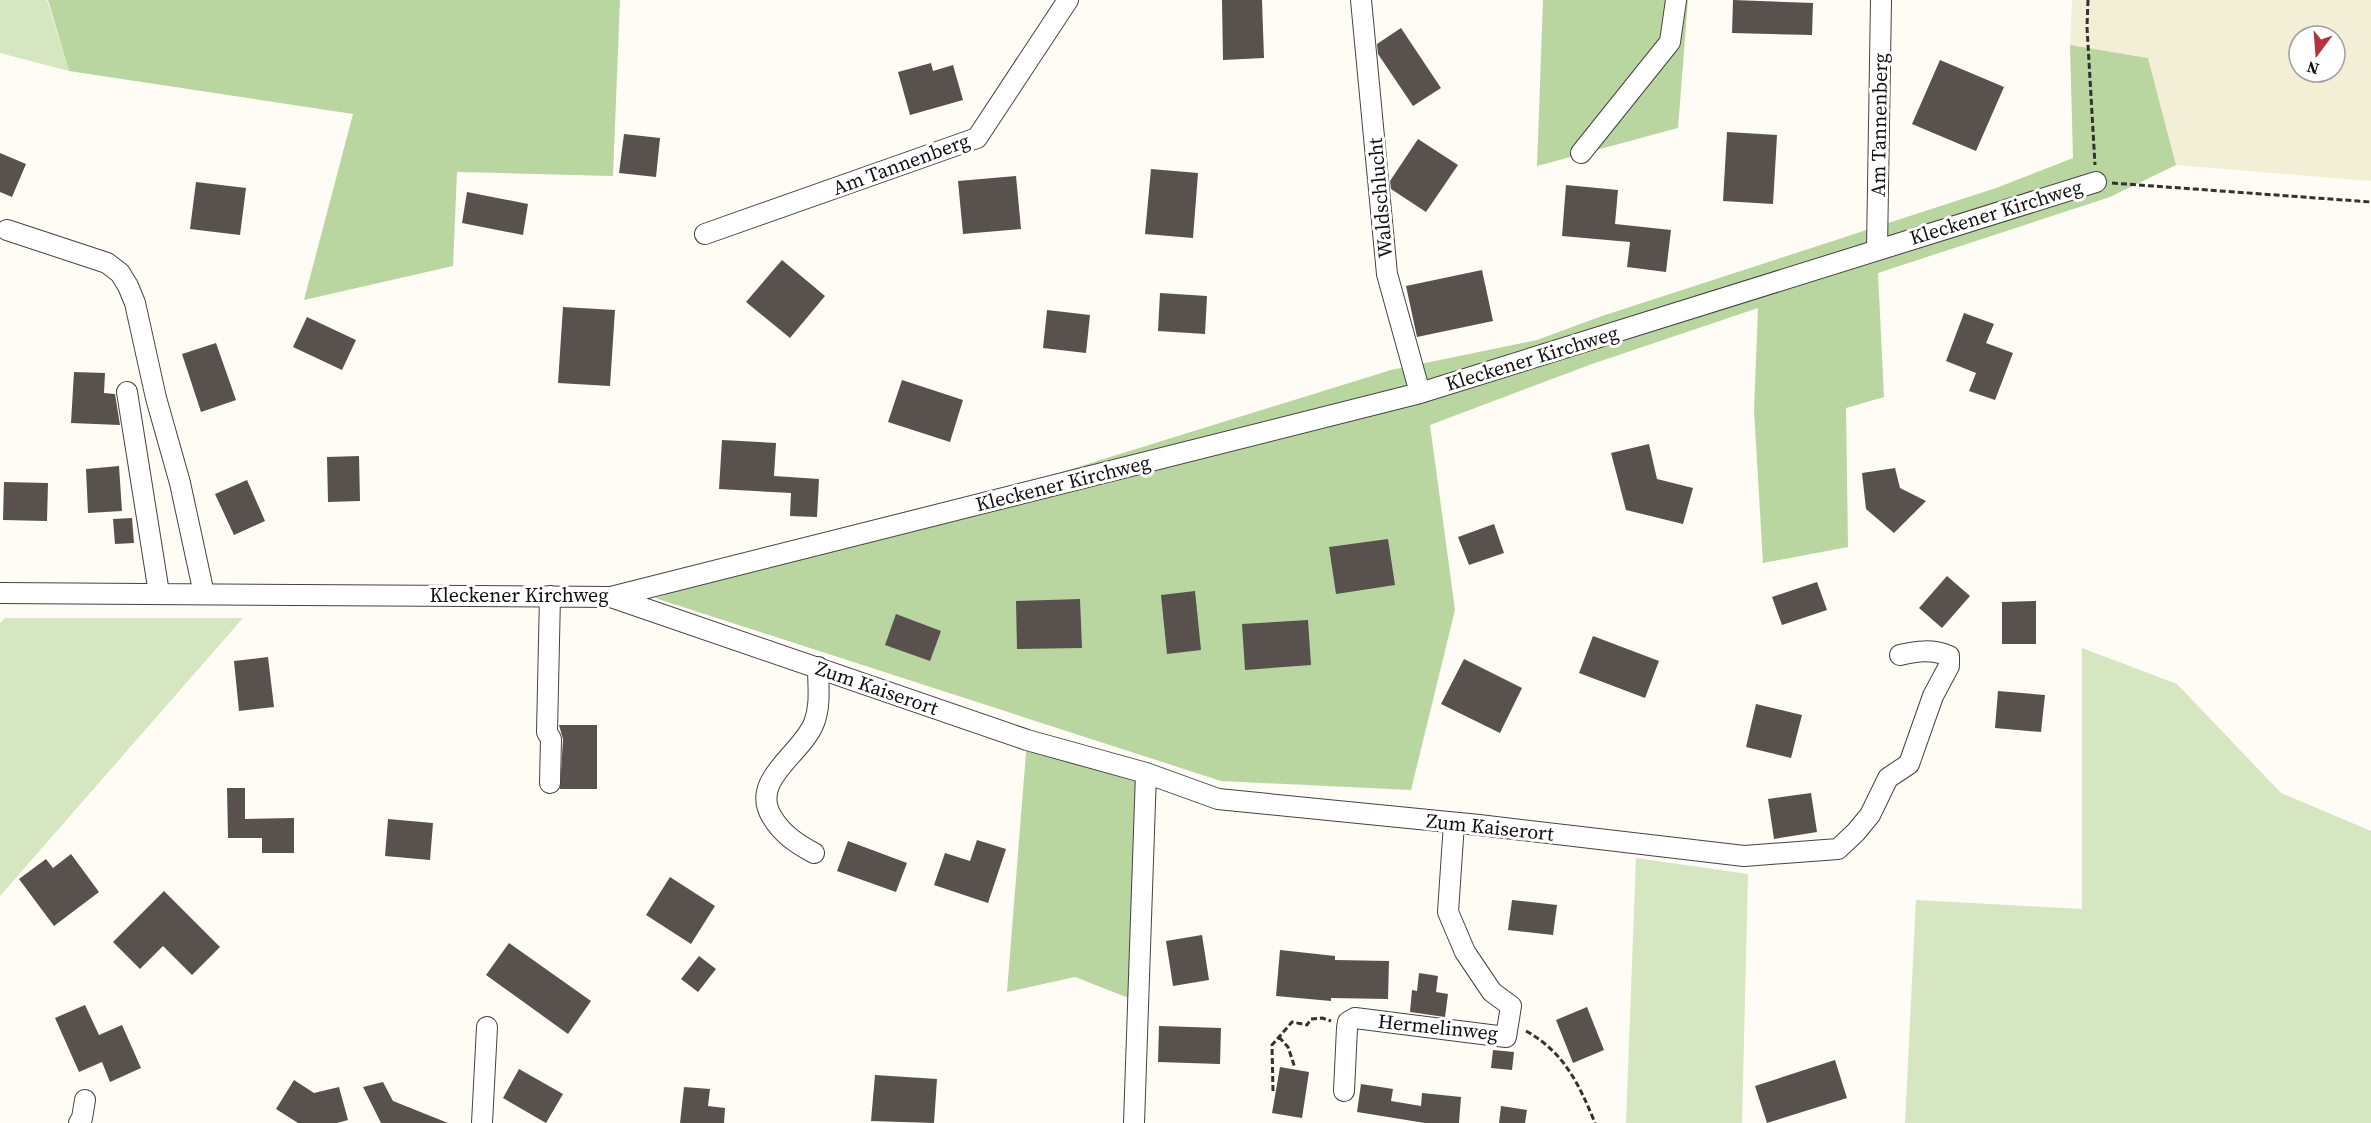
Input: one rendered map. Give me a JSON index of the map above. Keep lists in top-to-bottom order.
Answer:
{
  "streets": {
    "street": [
      "Am Tannenberg",
      "Waldschlucht",
      "Kleckener Kirchweg",
      "Zum Kaiserort",
      "Hermelinweg"
    ]
  },
  "crossings": [
    ["Am Tannenberg", "Kleckener Kirchweg"],
    ["Waldschlucht", "Kleckener Kirchweg"],
    ["Kleckener Kirchweg", "Zum Kaiserort"],
    ["Zum Kaiserort", "Hermelinweg"]
  ],
  "north": "bottom"
}
